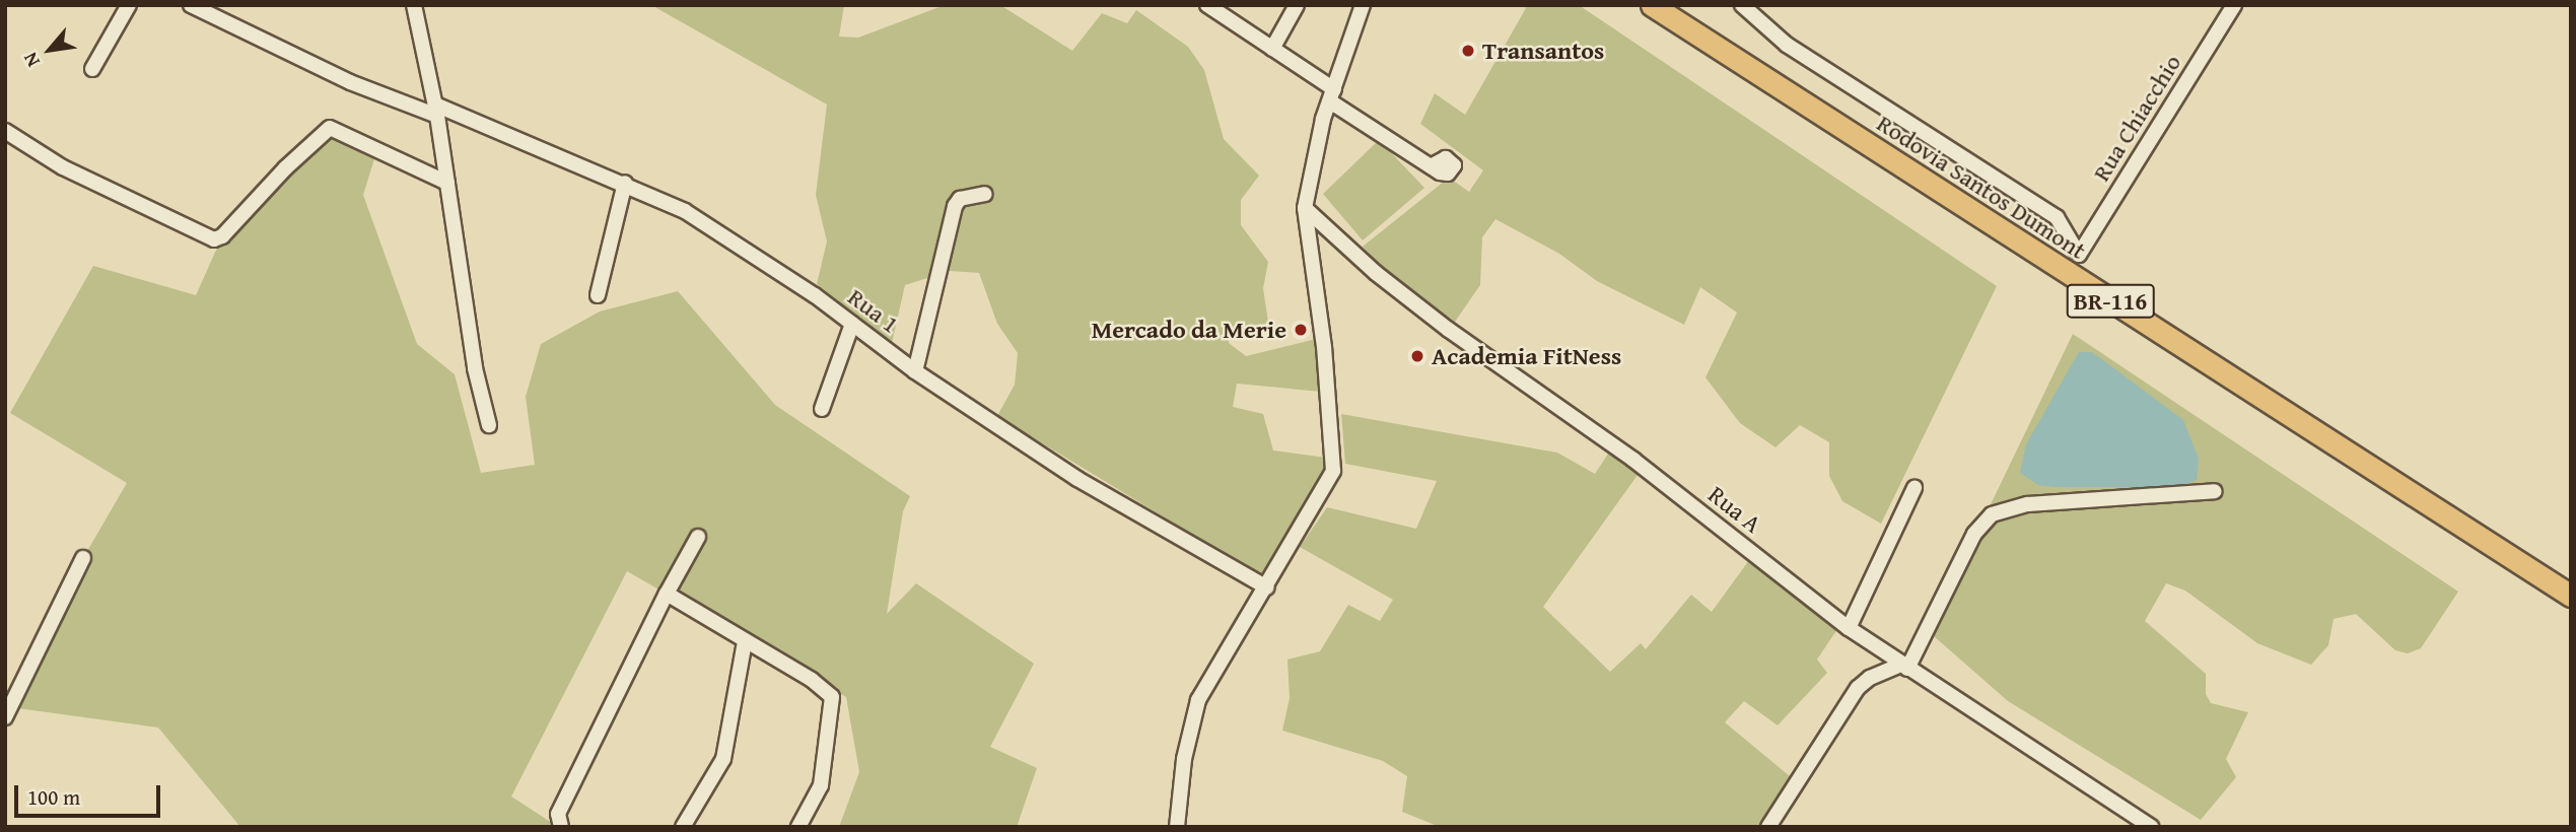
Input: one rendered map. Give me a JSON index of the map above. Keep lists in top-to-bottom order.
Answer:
{
  "streets": {
    "highway": ["Rodovia Santos Dumont", "BR-116"],
    "street": ["Rua Chiacchio", "Rua 1", "Rua A"]
  },
  "places": ["Transantos", "Mercado da Merie", "Academia FitNess"],
  "scale_bar": "100 m",
  "north": "bottom left"
}
